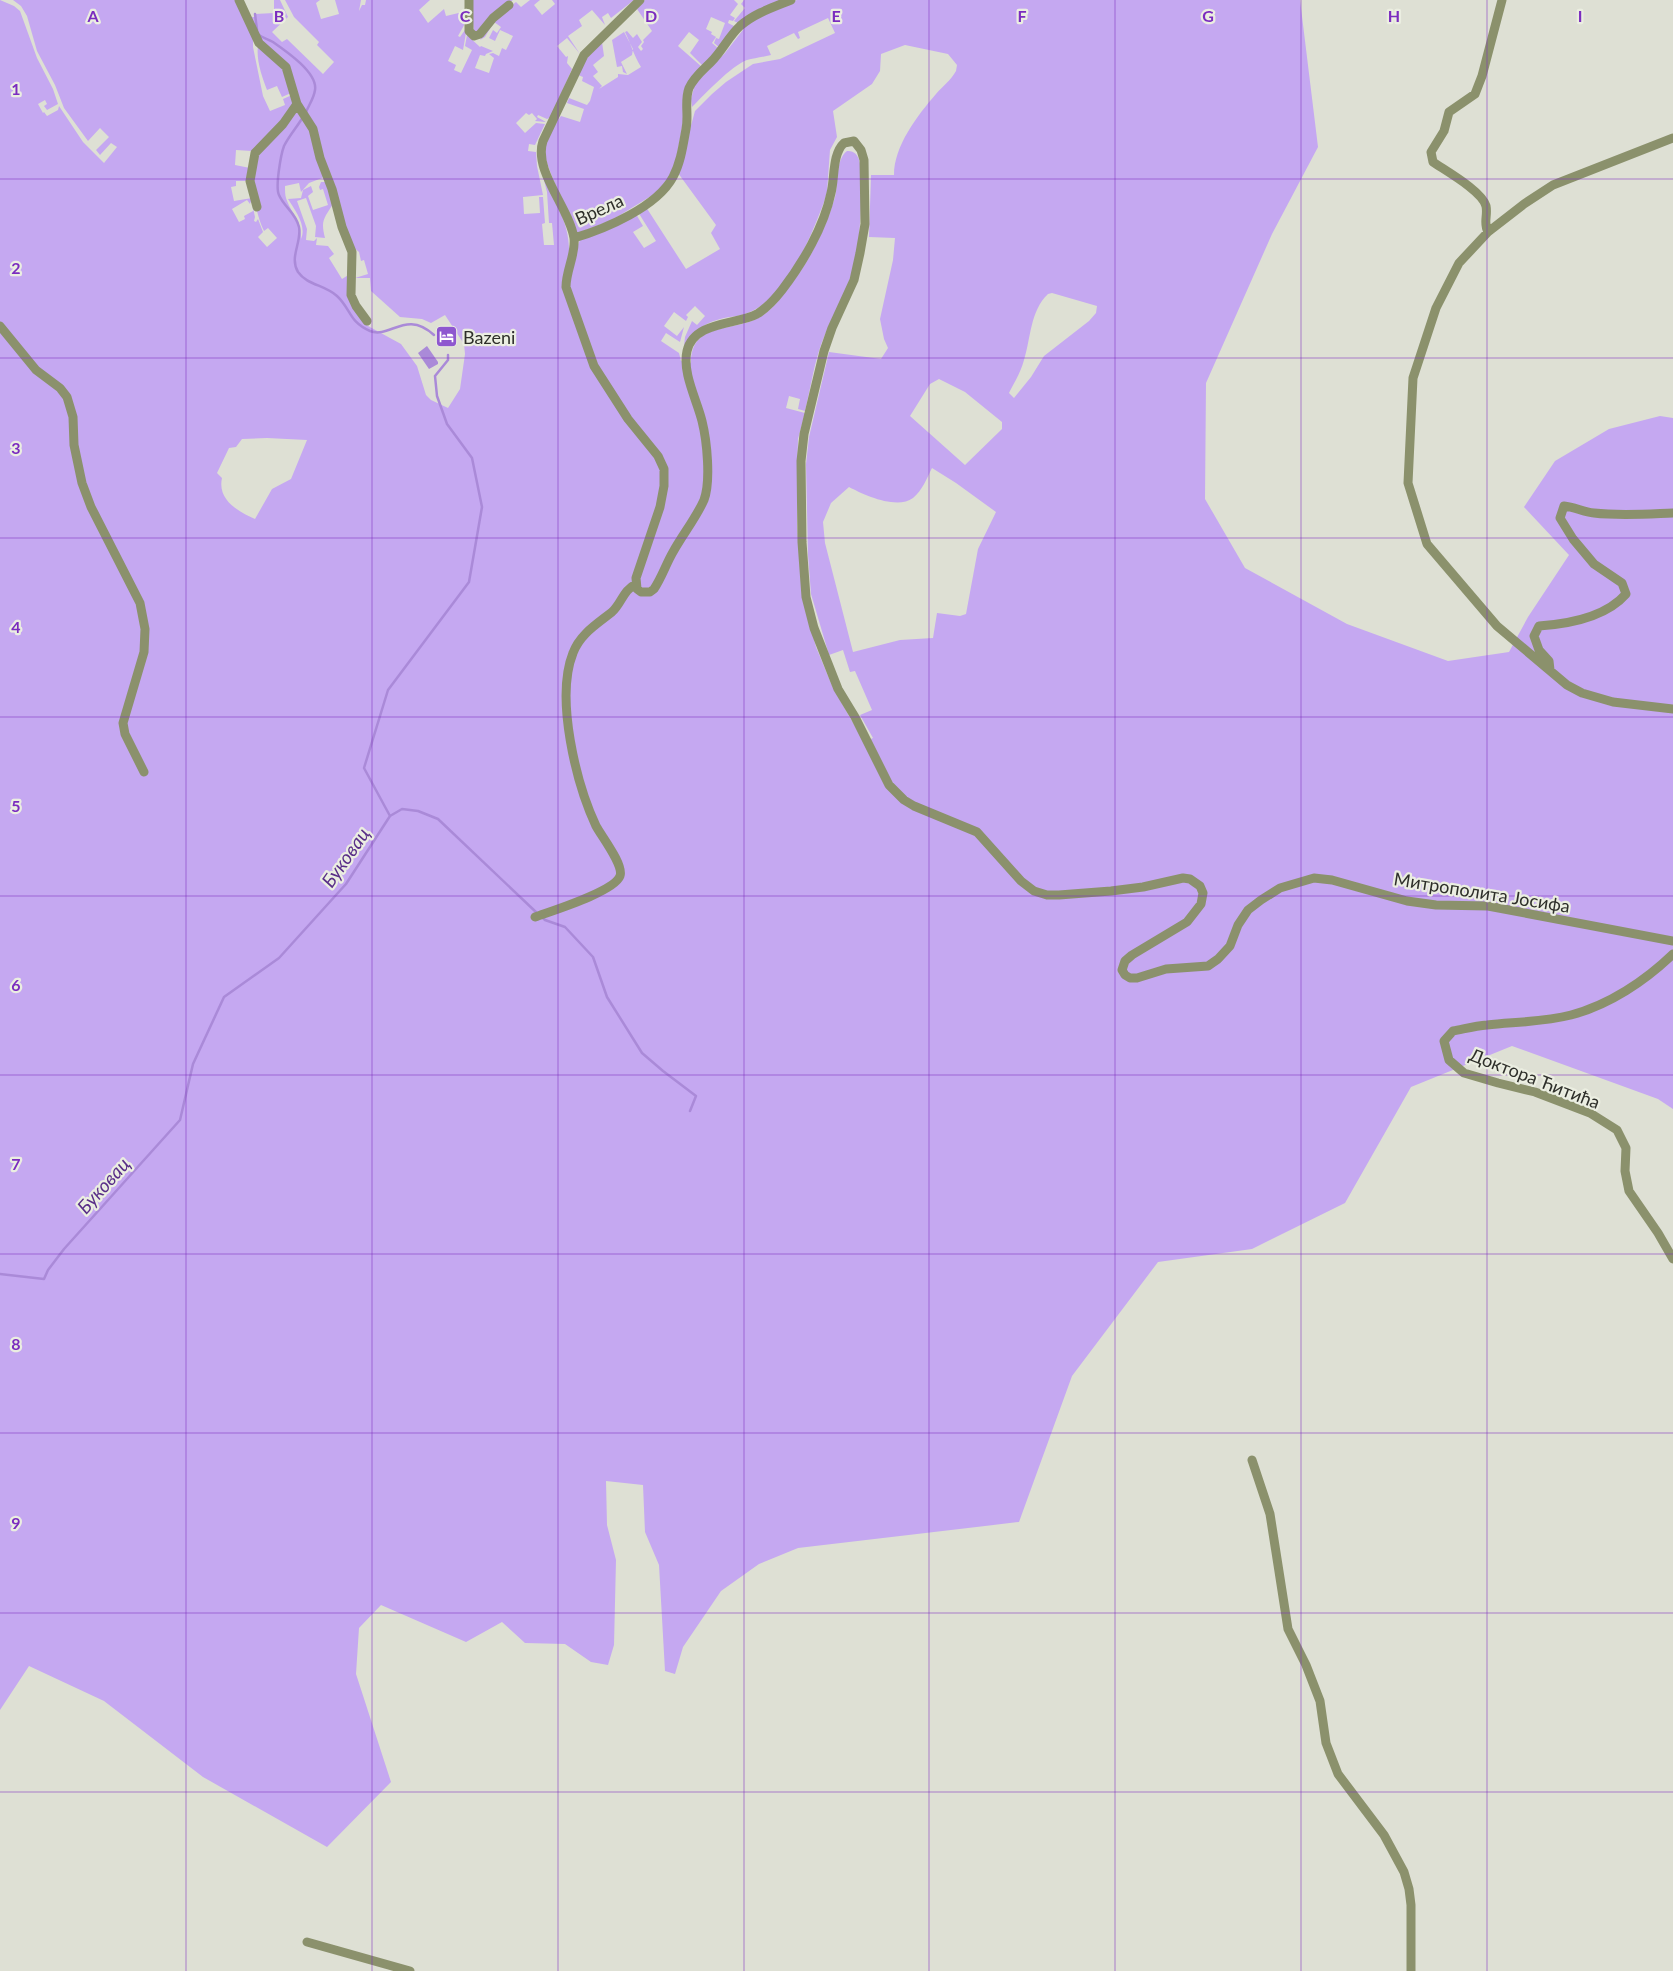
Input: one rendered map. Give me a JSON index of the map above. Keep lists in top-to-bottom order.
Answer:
{
  "streets": {
    "street": ["Врела", "Митрополита Јосифа", "Доктора Ћитића"]
  },
  "water": ["Буковац"],
  "places": {
    "hotel": ["Bazeni"]
  },
  "grid": {
    "columns": [
      "A",
      "B",
      "C",
      "D",
      "E",
      "F",
      "G",
      "H",
      "I"
    ],
    "rows": [
      "1",
      "2",
      "3",
      "4",
      "5",
      "6",
      "7",
      "8",
      "9"
    ]
  }
}
